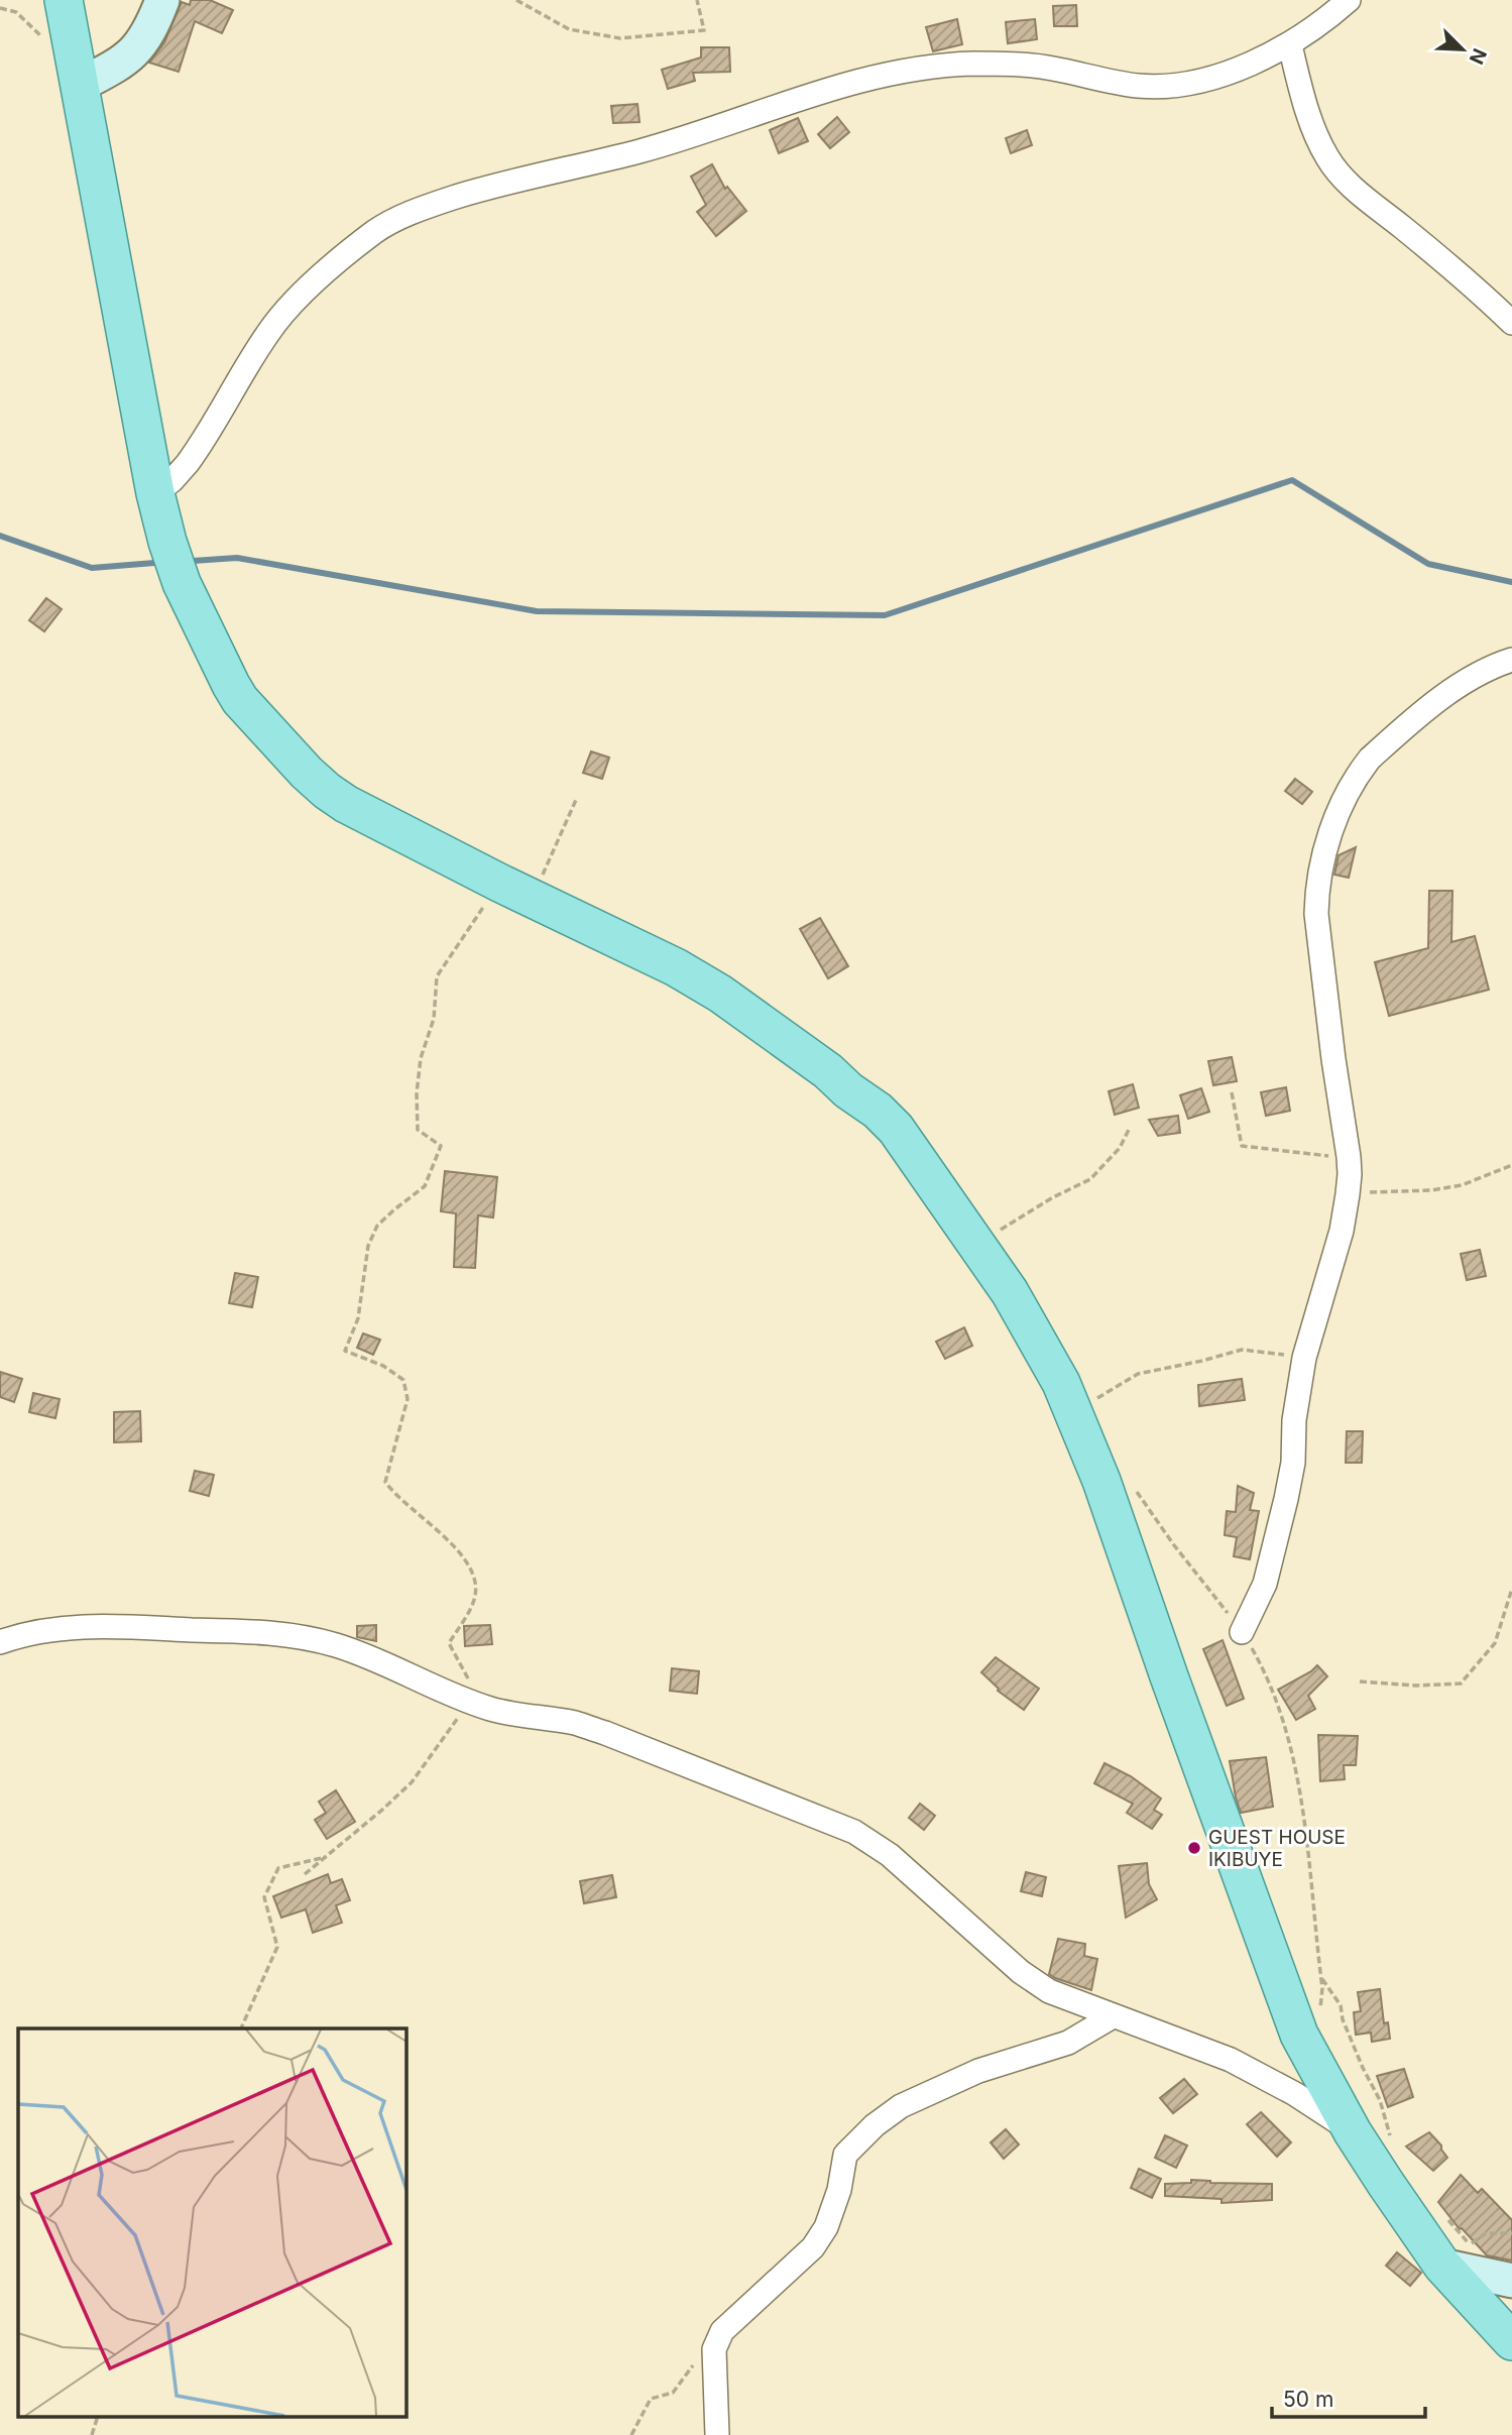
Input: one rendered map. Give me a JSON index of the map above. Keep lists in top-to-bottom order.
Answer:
{
  "places": ["GUEST HOUSE IKIBUYE"],
  "scale_bar": "50 m",
  "north": "bottom right"
}
